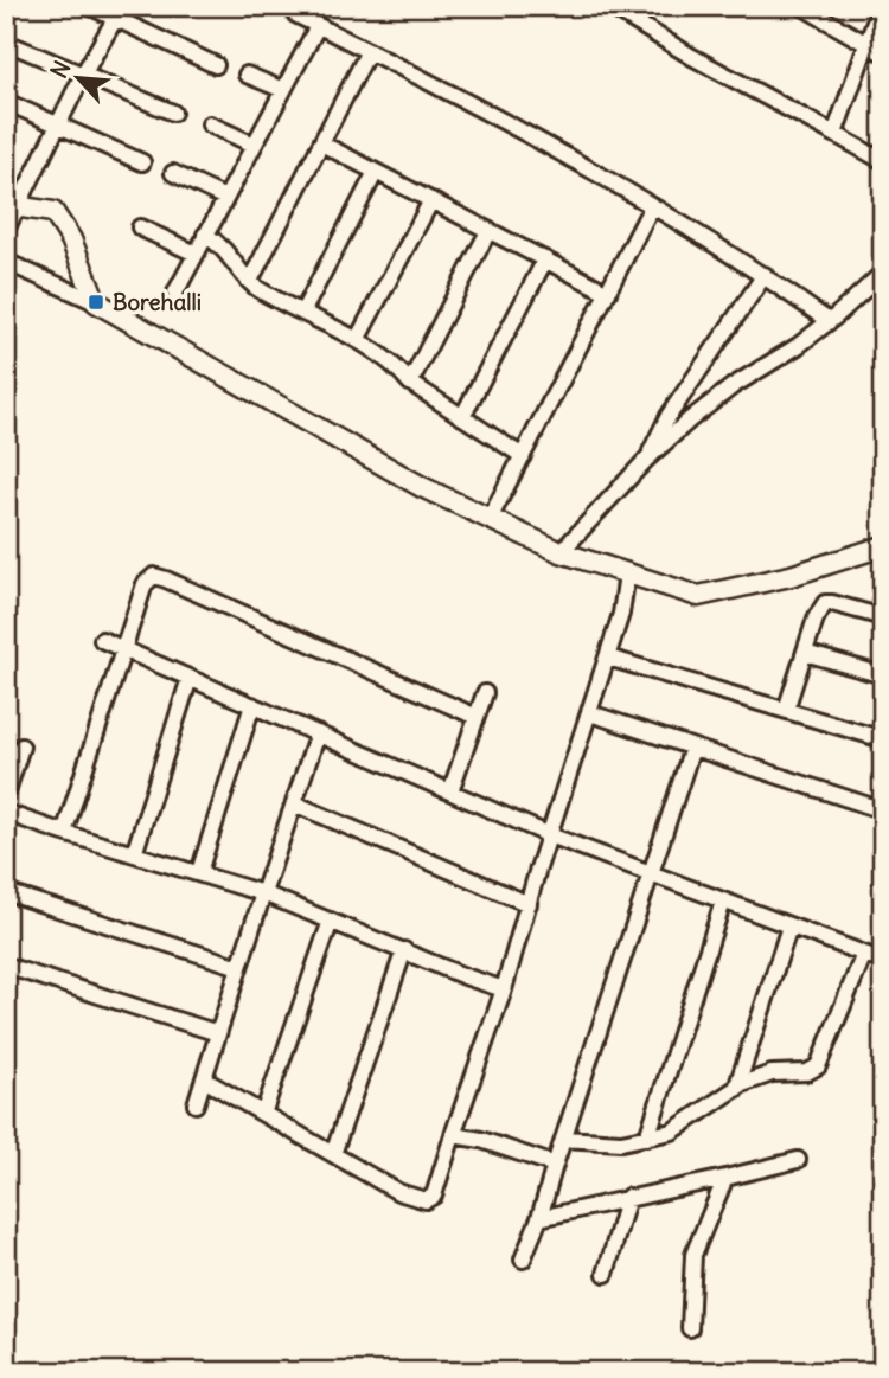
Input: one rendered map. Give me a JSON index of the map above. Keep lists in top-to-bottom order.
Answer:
{
  "places": {
    "transit": ["Borehalli"]
  },
  "north": "top left"
}
